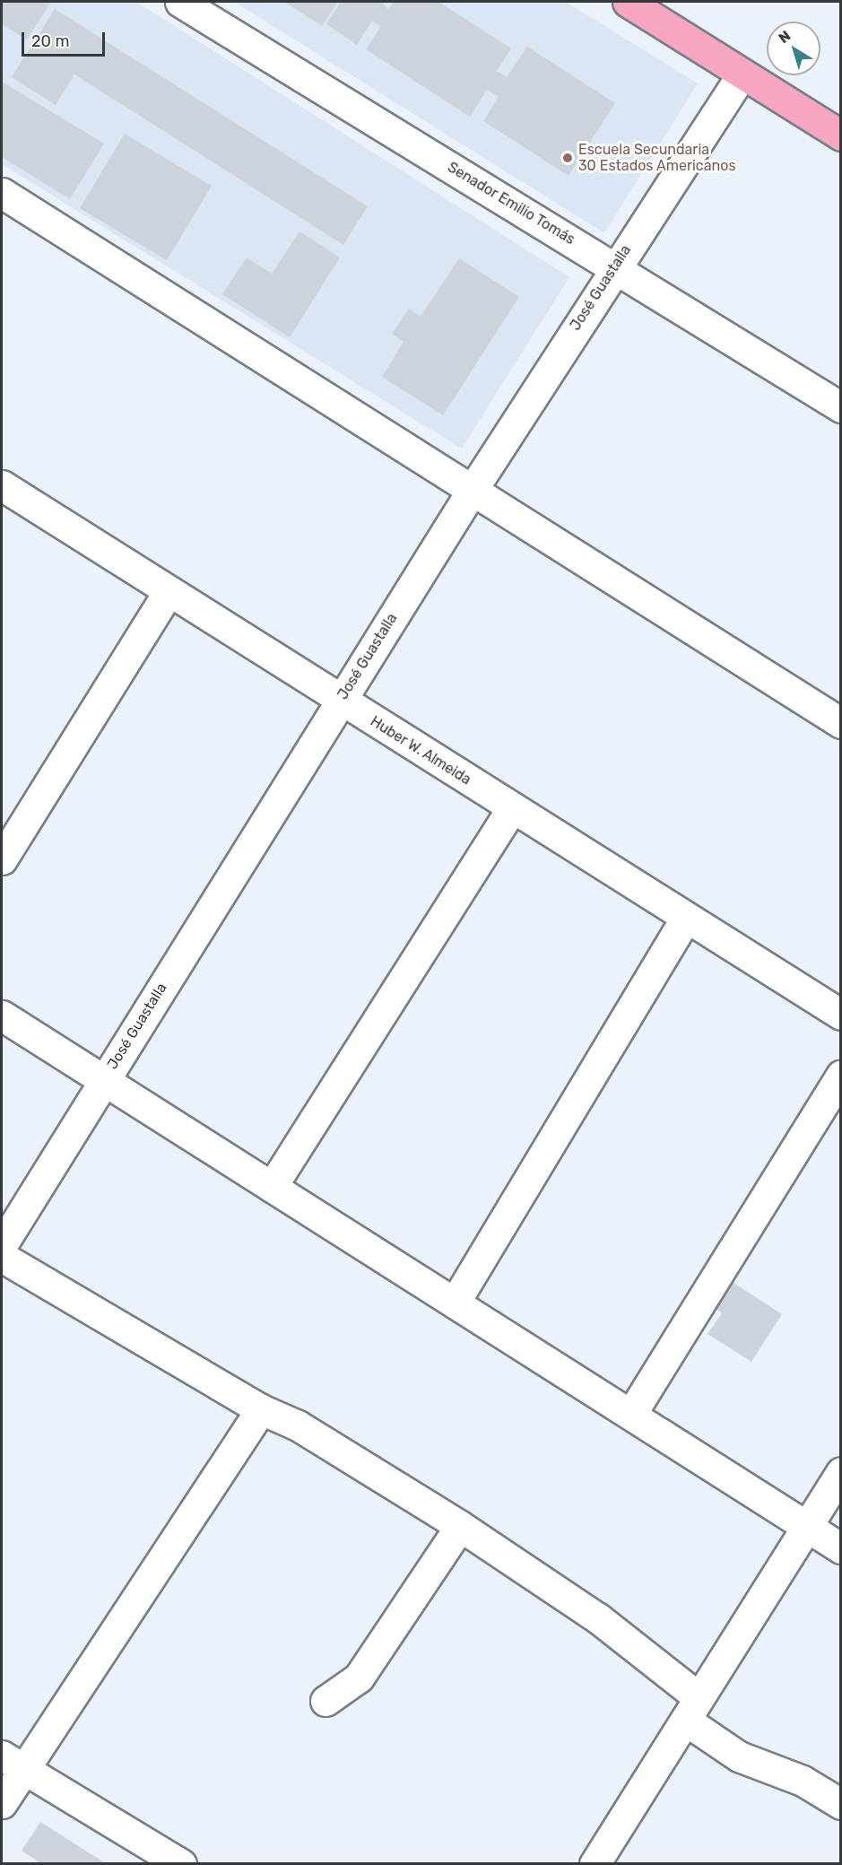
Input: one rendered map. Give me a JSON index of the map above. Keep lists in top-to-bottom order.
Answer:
{
  "streets": {
    "street": ["Senador Emilio Tomás", "José Guastalla", "Huber W. Almeida"]
  },
  "crossings": [
    ["Senador Emilio Tomás", "José Guastalla"],
    ["José Guastalla", "Huber W. Almeida"]
  ],
  "places": ["Escuela Secundaria 30 Estados Americanos"],
  "scale_bar": "20 m",
  "north": "top left"
}
